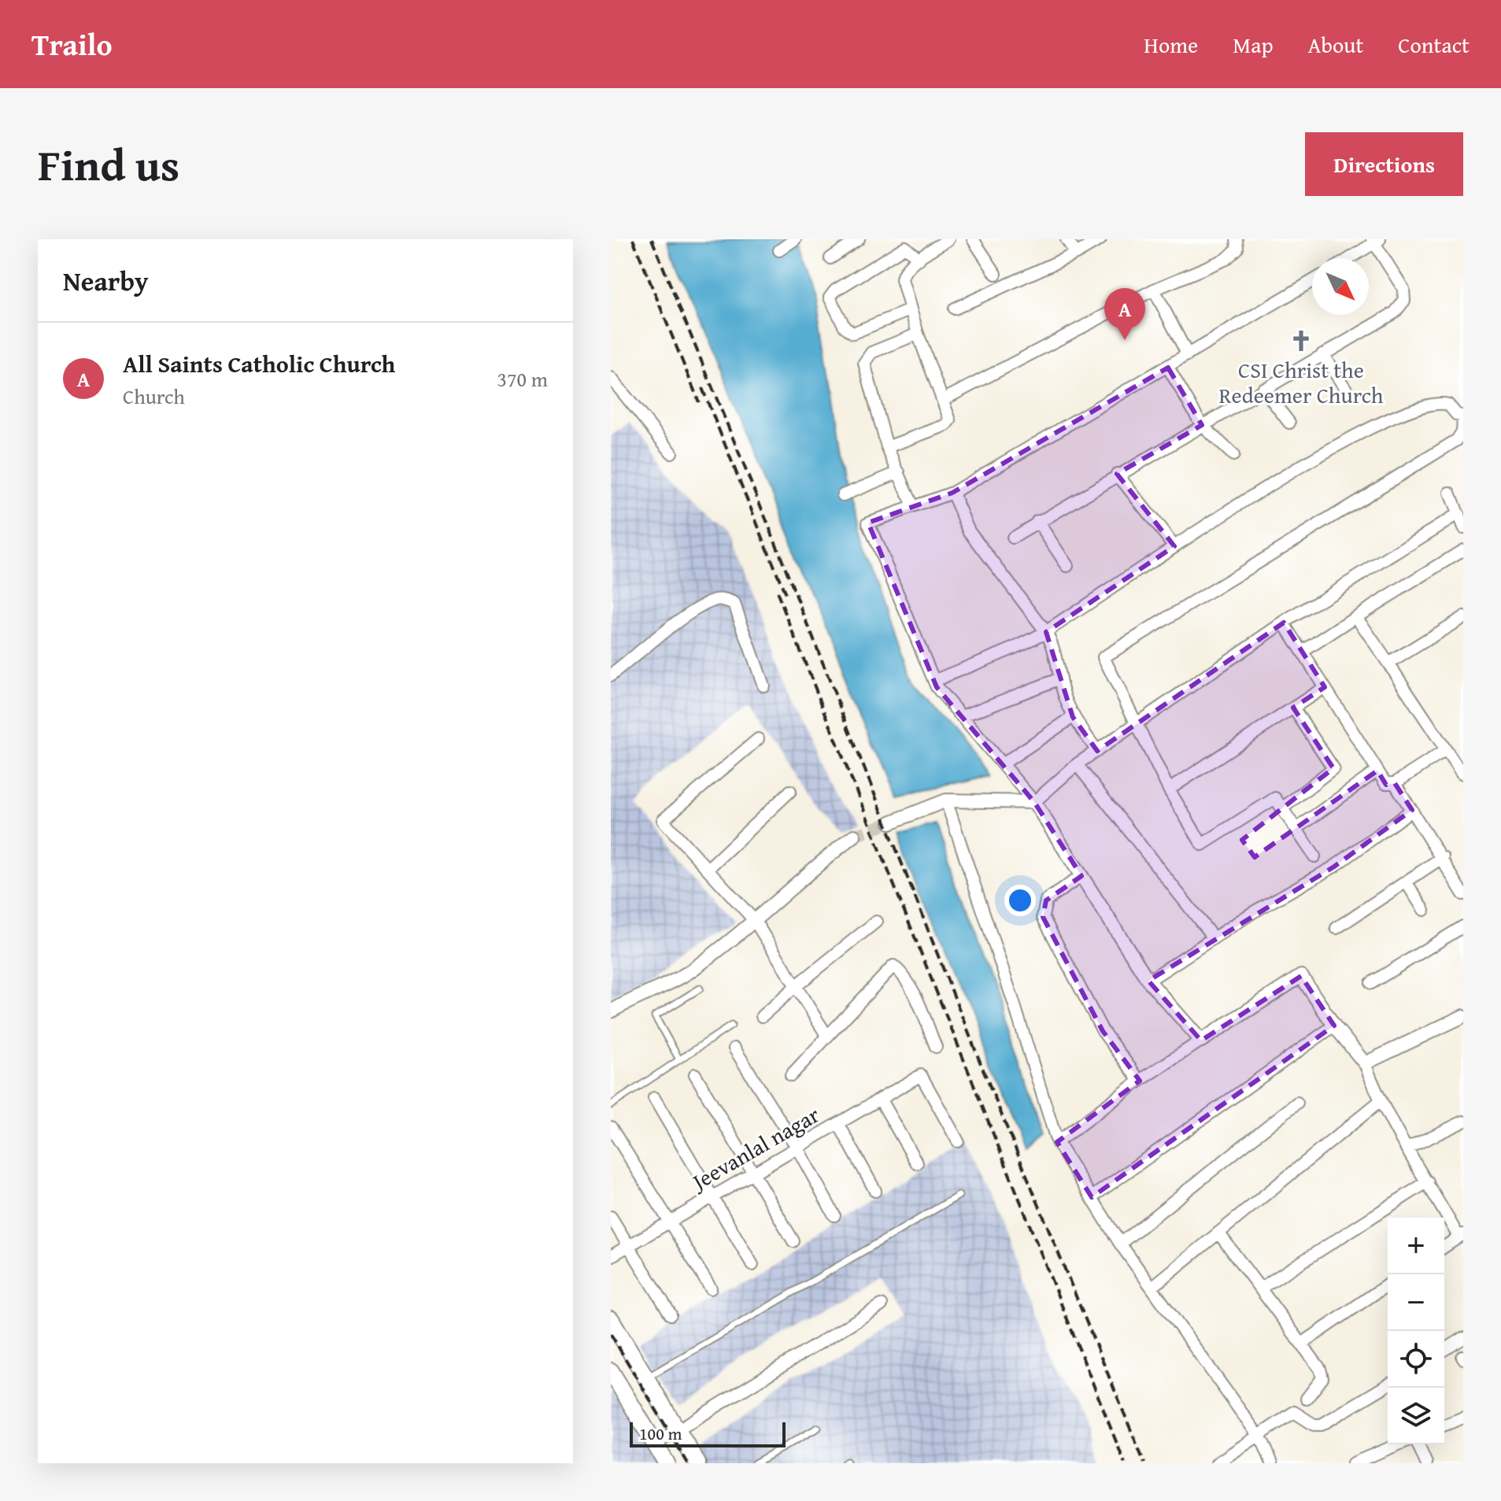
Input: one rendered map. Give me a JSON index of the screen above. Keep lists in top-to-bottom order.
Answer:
{
  "streets": {
    "street": ["Jeevanlal nagar"]
  },
  "places": {
    "church": ["CSI Christ the Redeemer Church"]
  },
  "scale_bar": "100 m",
  "north": "bottom right",
  "page": {
    "header": "Trailo",
    "nav": [
      "Home",
      "Map",
      "About",
      "Contact"
    ],
    "title": "Find us",
    "buttons": "Directions",
    "heading": "Nearby",
    "pins": "A",
    "list": [
      {
        "mark": "A",
        "name": "All Saints Catholic Church",
        "note": "Church",
        "value": "370 m"
      }
    ],
    "map_buttons": ["+", "−"],
    "scale": "100 m"
  }
}
